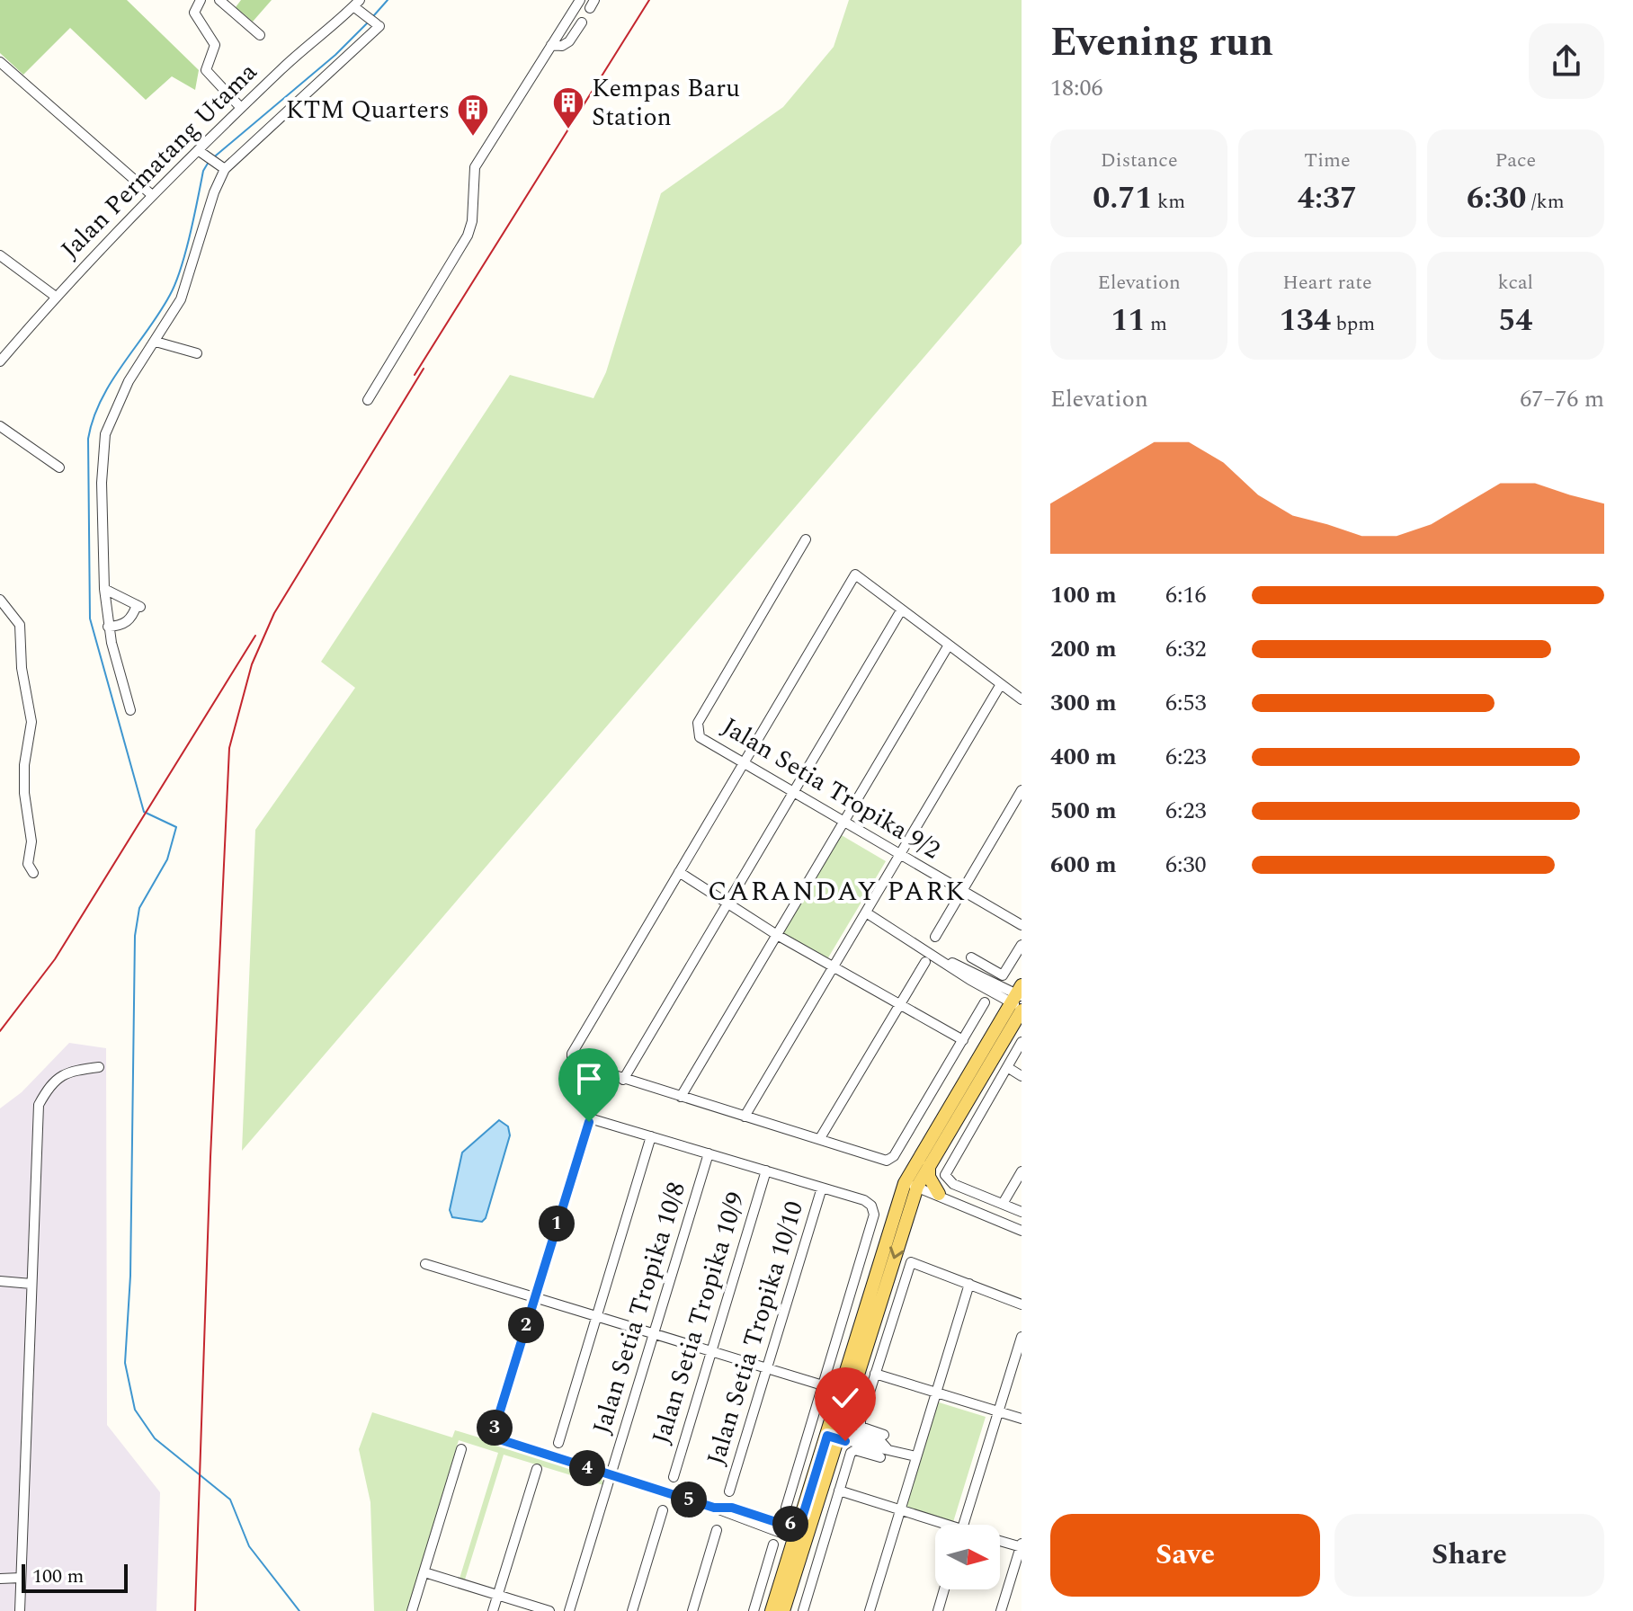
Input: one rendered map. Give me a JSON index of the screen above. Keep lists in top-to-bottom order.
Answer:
{
  "streets": {
    "street": [
      "Jalan Permatang Utama",
      "Jalan Setia Tropika 9/2",
      "Jalan Setia Tropika 10/8",
      "Jalan Setia Tropika 10/9",
      "Jalan Setia Tropika 10/10"
    ]
  },
  "districts": ["CARANDAY PARK"],
  "places": {
    "building": ["Kempas Baru Station", "KTM Quarters"]
  },
  "scale_bar": "100 m",
  "north": "right",
  "page": {
    "heading": ["Evening run", "18:06"],
    "stats": [
      ["Distance", "0.71 km"],
      ["Time", "4:37"],
      ["Pace", "6:30 /km"],
      ["Elevation", "11 m"],
      ["Heart rate", "134 bpm"],
      ["kcal", "54"]
    ],
    "chart": ["Elevation", "67–76 m"],
    "list": [
      {
        "name": "100 m",
        "note": "6:16"
      },
      {
        "name": "200 m",
        "note": "6:32"
      },
      {
        "name": "300 m",
        "note": "6:53"
      },
      {
        "name": "400 m",
        "note": "6:23"
      },
      {
        "name": "500 m",
        "note": "6:23"
      },
      {
        "name": "600 m",
        "note": "6:30"
      }
    ],
    "pins": [
      "1",
      "2",
      "3",
      "4",
      "5",
      "6"
    ],
    "buttons": ["Save", "Share"],
    "scale": "100 m"
  }
}
